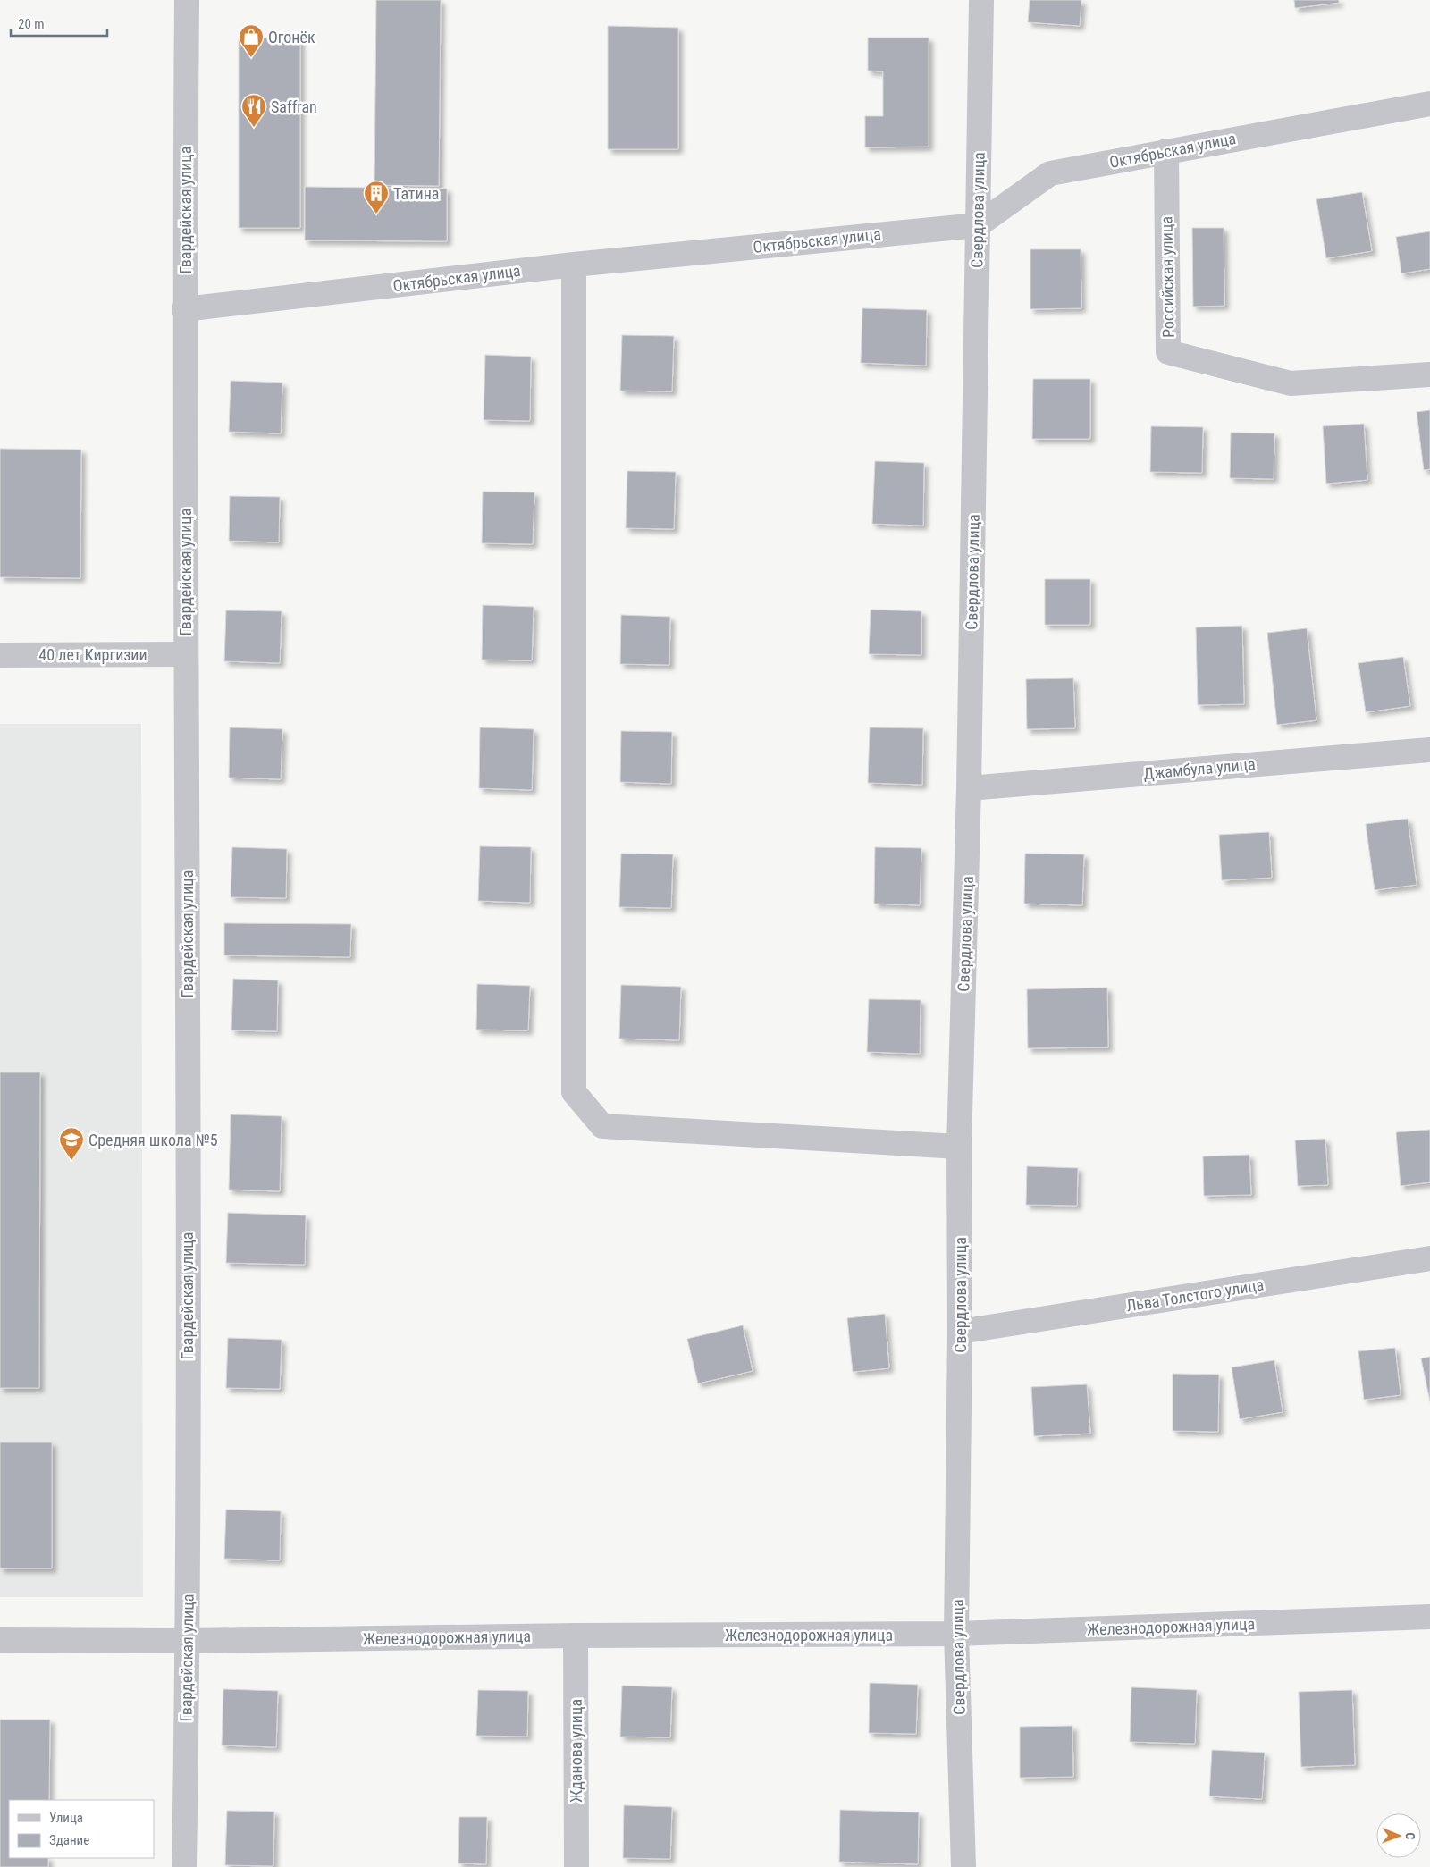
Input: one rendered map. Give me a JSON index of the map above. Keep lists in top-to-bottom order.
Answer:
{
  "streets": {
    "street": [
      "Октябрьская улица",
      "Гвардейская улица",
      "Свердлова улица",
      "Российская улица",
      "40 лет Киргизии",
      "Джамбула улица",
      "Льва Толстого улица",
      "Железнодорожная улица",
      "Жданова улица"
    ]
  },
  "crossings": [
    ["Октябрьская улица", "Гвардейская улица"],
    ["Октябрьская улица", "Свердлова улица"],
    ["Октябрьская улица", "Российская улица"],
    ["Гвардейская улица", "40 лет Киргизии"],
    ["Гвардейская улица", "Железнодорожная улица"],
    ["Свердлова улица", "Джамбула улица"],
    ["Свердлова улица", "Льва Толстого улица"],
    ["Свердлова улица", "Железнодорожная улица"],
    ["Железнодорожная улица", "Жданова улица"]
  ],
  "places": {
    "shop": ["Огонёк"],
    "restaurant": ["Saffran"],
    "building": ["Татина"],
    "school or university": ["Средняя школа №5"]
  },
  "legend": ["Улица", "Здание"],
  "scale_bar": "20 m",
  "north": "right"
}
